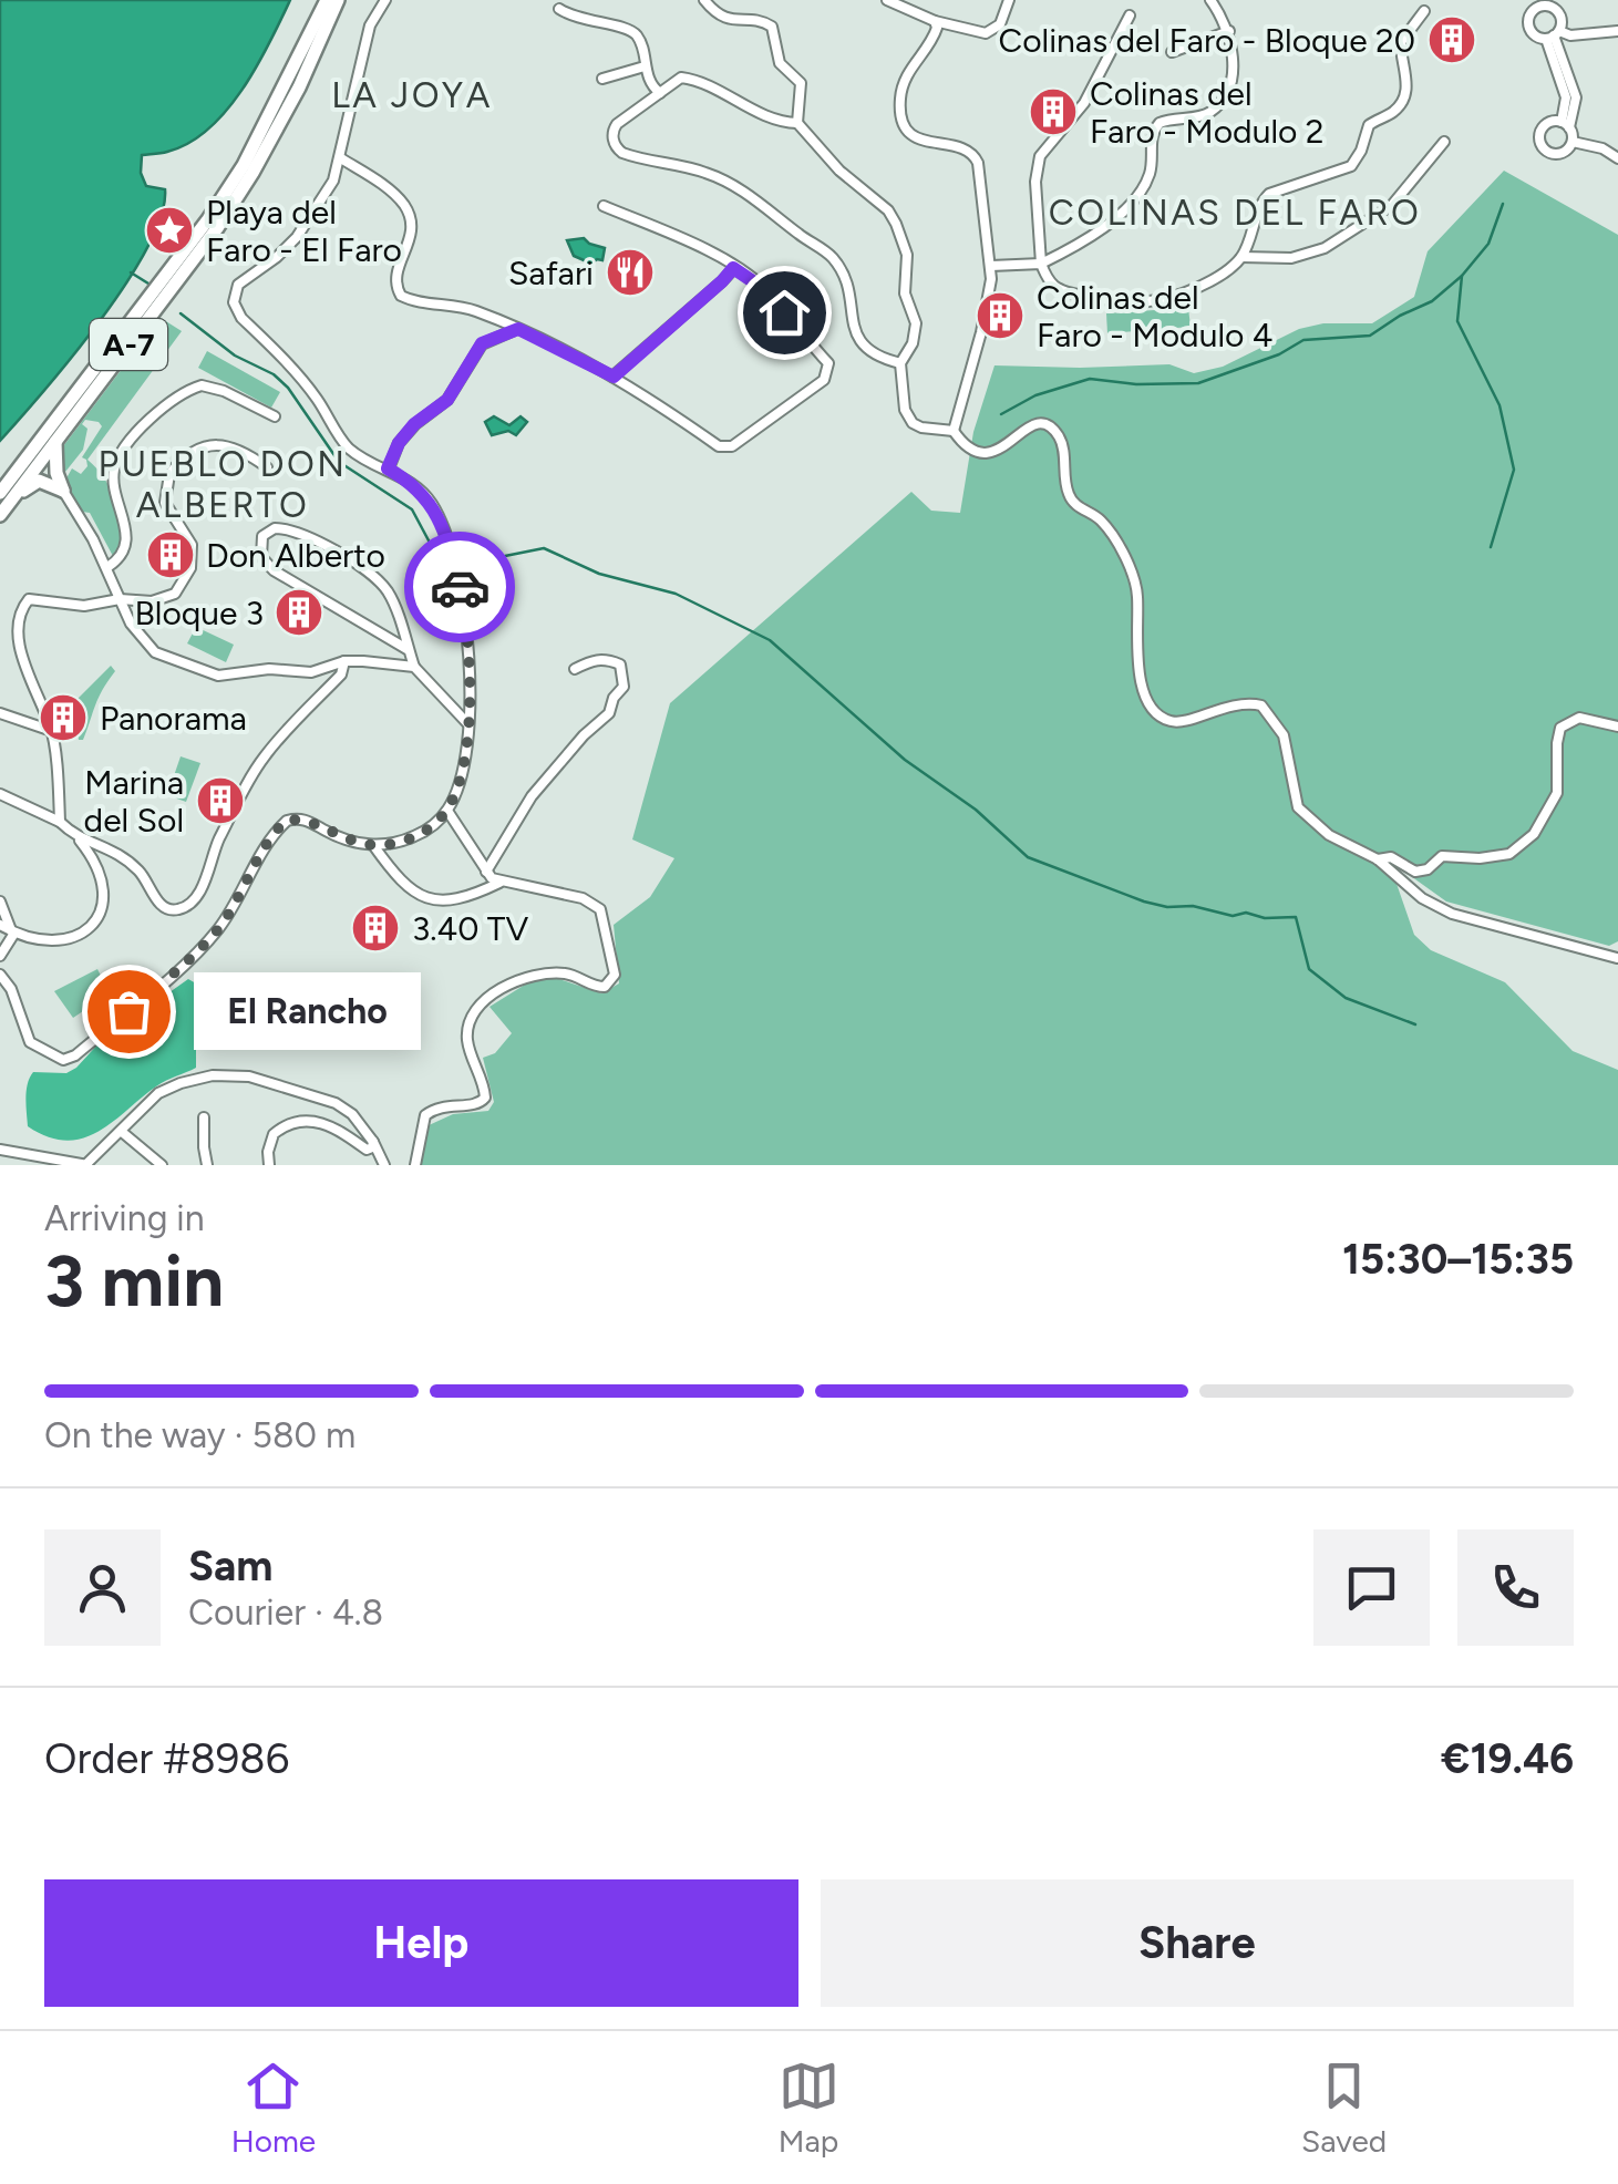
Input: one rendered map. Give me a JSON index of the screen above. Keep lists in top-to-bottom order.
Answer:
{
  "streets": {
    "highway": ["A-7"]
  },
  "districts": ["LA JOYA", "COLINAS DEL FARO", "PUEBLO DON ALBERTO"],
  "places": {
    "building": [
      "Colinas del Faro - Bloque 20",
      "Colinas del Faro - Modulo 2",
      "Colinas del Faro - Modulo 4",
      "Don Alberto",
      "Bloque 3",
      "Panorama",
      "Marina del Sol",
      "3.40 TV"
    ],
    "place": ["Playa del Faro - El Faro"],
    "restaurant": ["Safari"],
    "other": ["El Rancho"]
  },
  "page": {
    "bubble": "El Rancho",
    "heading": ["3 min", "Arriving in", "15:30–15:35"],
    "panel": [
      "Sam",
      "Courier · 4.8",
      "Order #8986",
      "€19.46"
    ],
    "bar": "On the way · 580 m",
    "buttons": ["Help", "Share"],
    "tabs": ["Home", "Map", "Saved"]
  }
}
